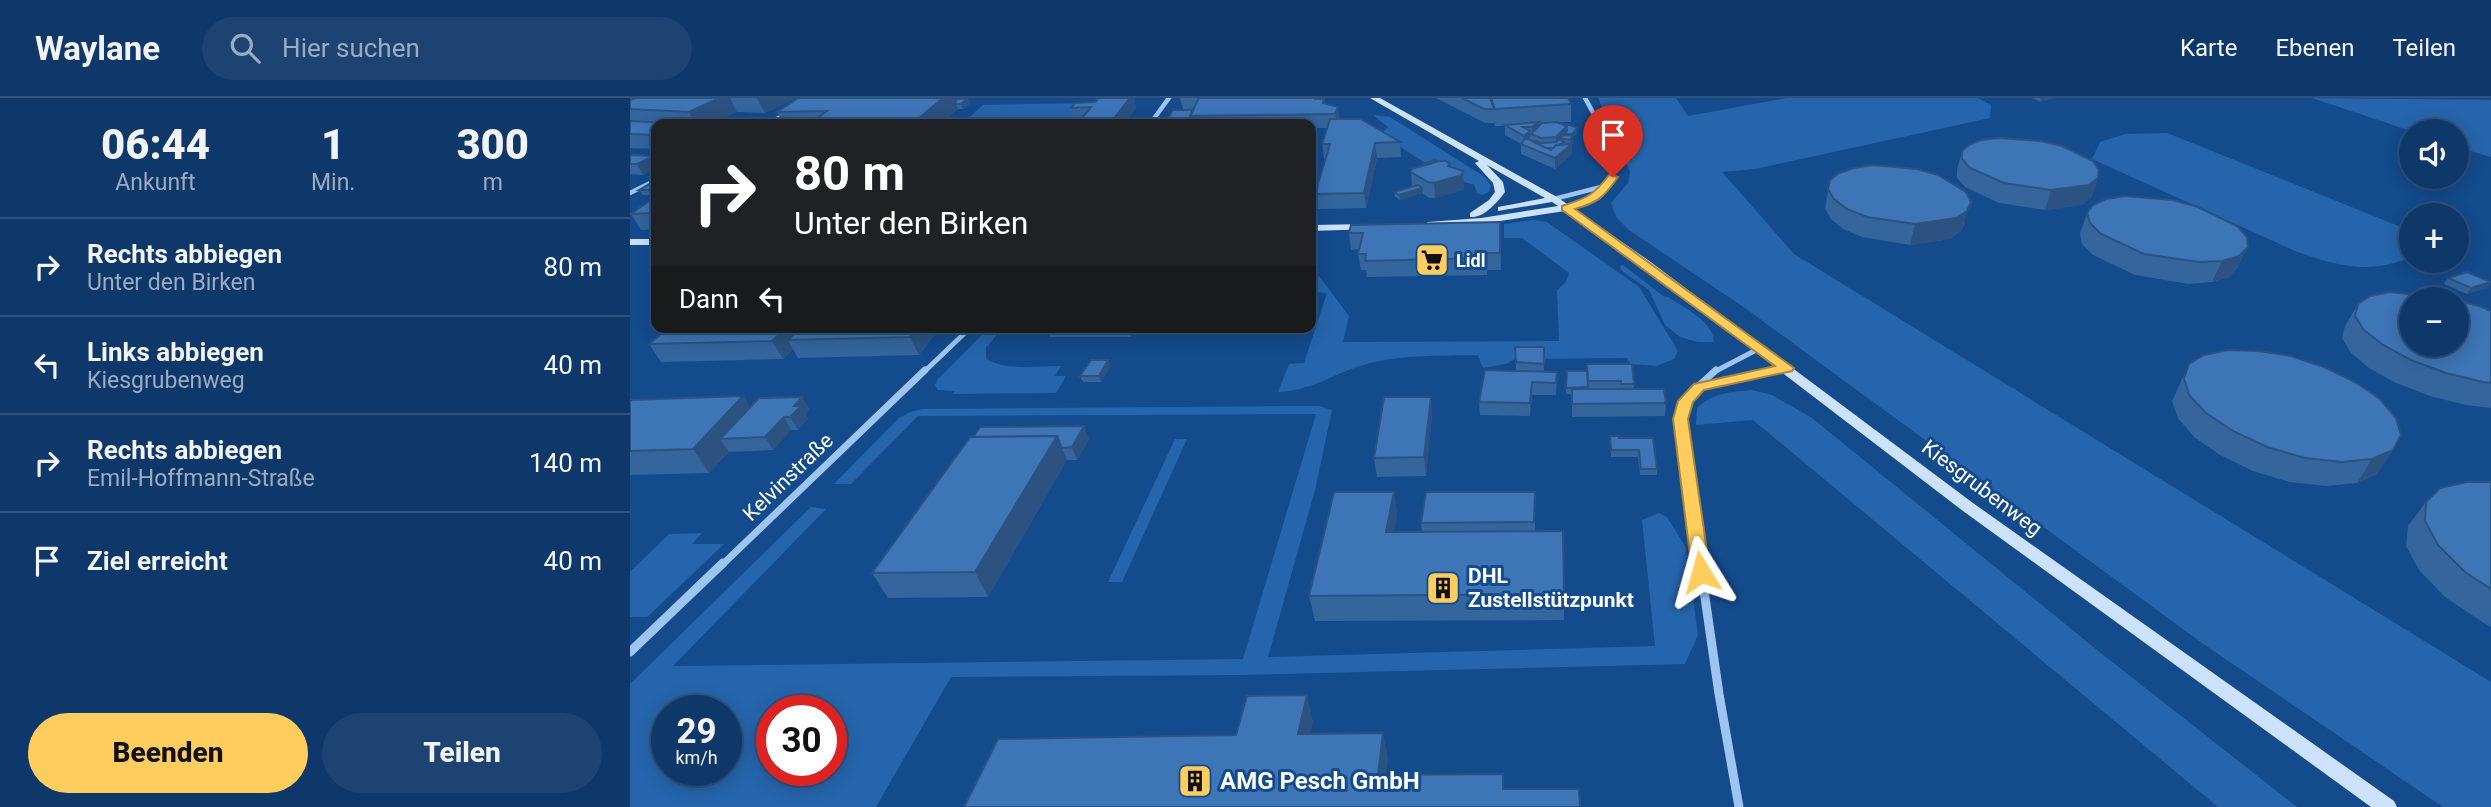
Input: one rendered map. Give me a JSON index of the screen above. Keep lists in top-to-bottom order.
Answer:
{
  "streets": {
    "main road": ["Kiesgrubenweg"],
    "street": ["Kelvinstraße"]
  },
  "places": {
    "supermarket": ["Lidl"],
    "building": ["DHL Zustellstützpunkt", "AMG Pesch GmbH"]
  },
  "page": {
    "header": "Waylane",
    "search": "Hier suchen",
    "nav": ["Karte", "Ebenen", "Teilen"],
    "eta": [
      "06:44",
      "Ankunft",
      "1",
      "Min.",
      "300",
      "m"
    ],
    "map_buttons": ["+", "−"],
    "turn": ["80 m", "Unter den Birken"],
    "list": [
      {
        "name": "Rechts abbiegen",
        "note": "Unter den Birken",
        "value": "80 m"
      },
      {
        "name": "Links abbiegen",
        "note": "Kiesgrubenweg",
        "value": "40 m"
      },
      {
        "name": "Rechts abbiegen",
        "note": "Emil-Hoffmann-Straße",
        "value": "140 m"
      },
      {
        "name": "Ziel erreicht",
        "value": "40 m"
      }
    ],
    "then": "Dann",
    "speed": "29 km/h",
    "limit": "30",
    "buttons": ["Beenden", "Teilen"]
  }
}
